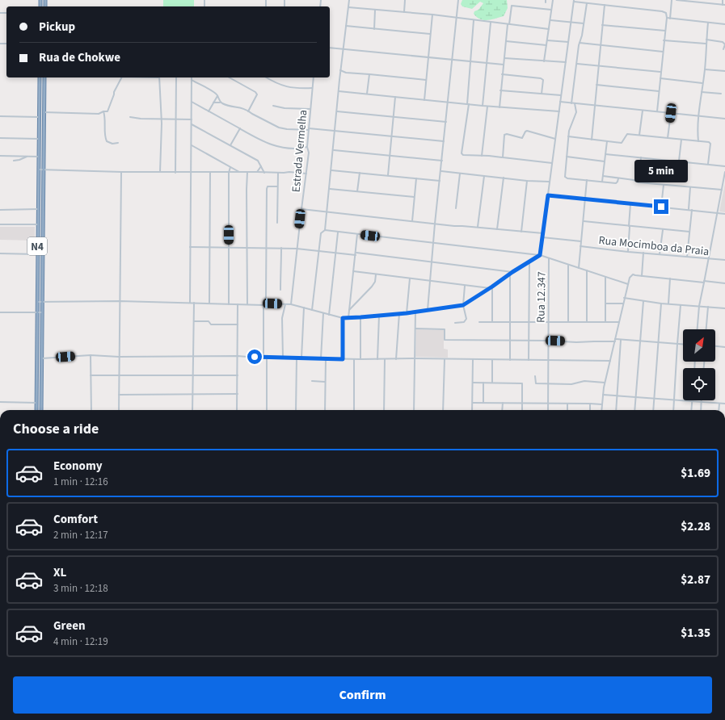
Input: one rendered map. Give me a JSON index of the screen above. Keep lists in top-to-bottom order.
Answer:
{
  "streets": {
    "highway": ["N4"],
    "street": ["Estrada Vermelha", "Rua Mocimboa da Praia", "Rua 12.347"]
  },
  "north": "top right",
  "page": {
    "banner": ["Pickup", "Rua de Chokwe"],
    "bubble": "5 min",
    "heading": "Choose a ride",
    "list": [
      {
        "name": "Economy",
        "note": "1 min · 12:16",
        "value": "$1.69"
      },
      {
        "name": "Comfort",
        "note": "2 min · 12:17",
        "value": "$2.28"
      },
      {
        "name": "XL",
        "note": "3 min · 12:18",
        "value": "$2.87"
      },
      {
        "name": "Green",
        "note": "4 min · 12:19",
        "value": "$1.35"
      }
    ],
    "buttons": "Confirm"
  }
}
